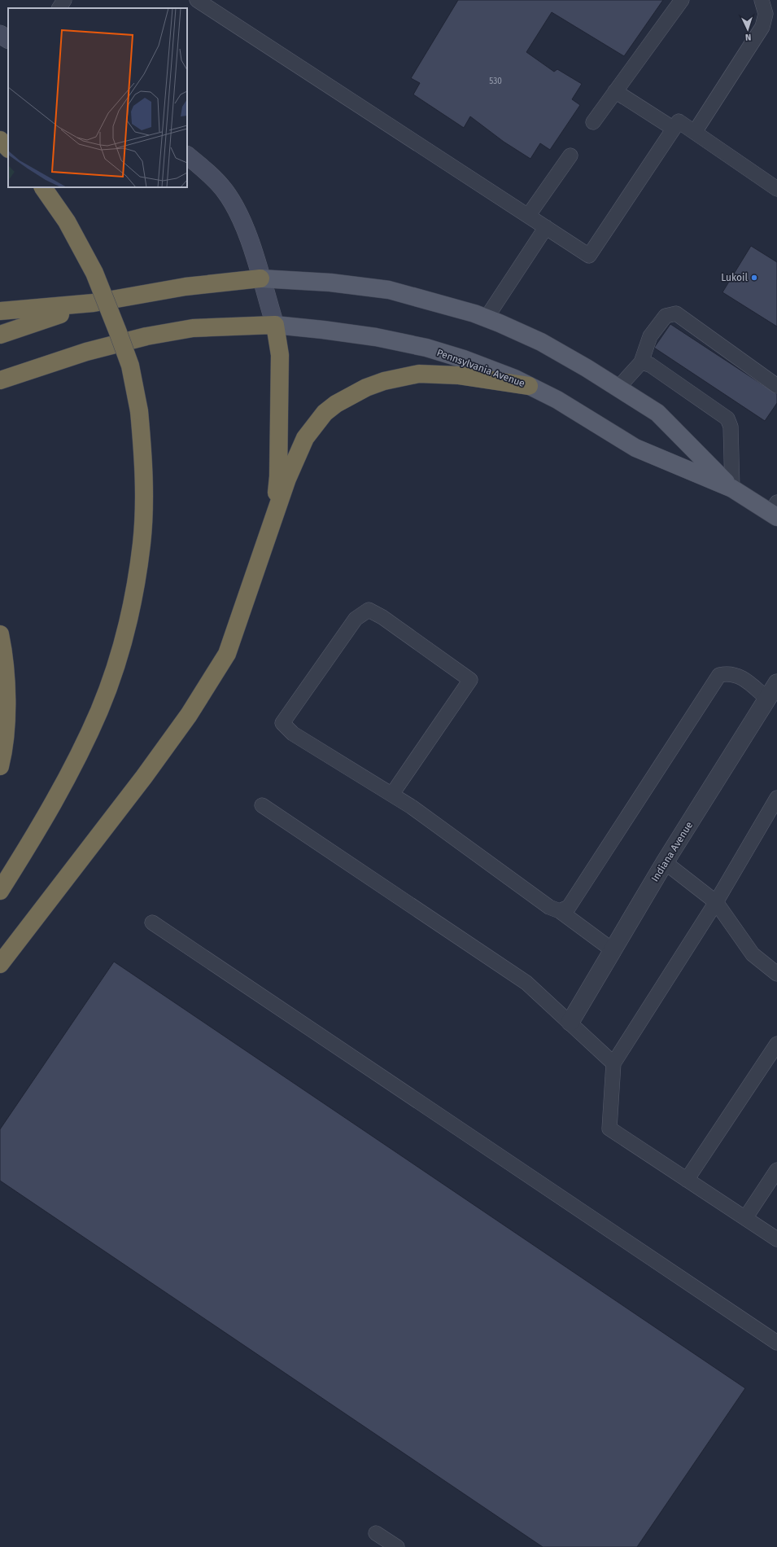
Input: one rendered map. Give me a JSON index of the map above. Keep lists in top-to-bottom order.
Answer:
{
  "streets": {
    "main road": ["Pennsylvania Avenue"],
    "street": ["Indiana Avenue"]
  },
  "places": ["Lukoil"],
  "house_numbers": ["530"],
  "north": "bottom"
}
